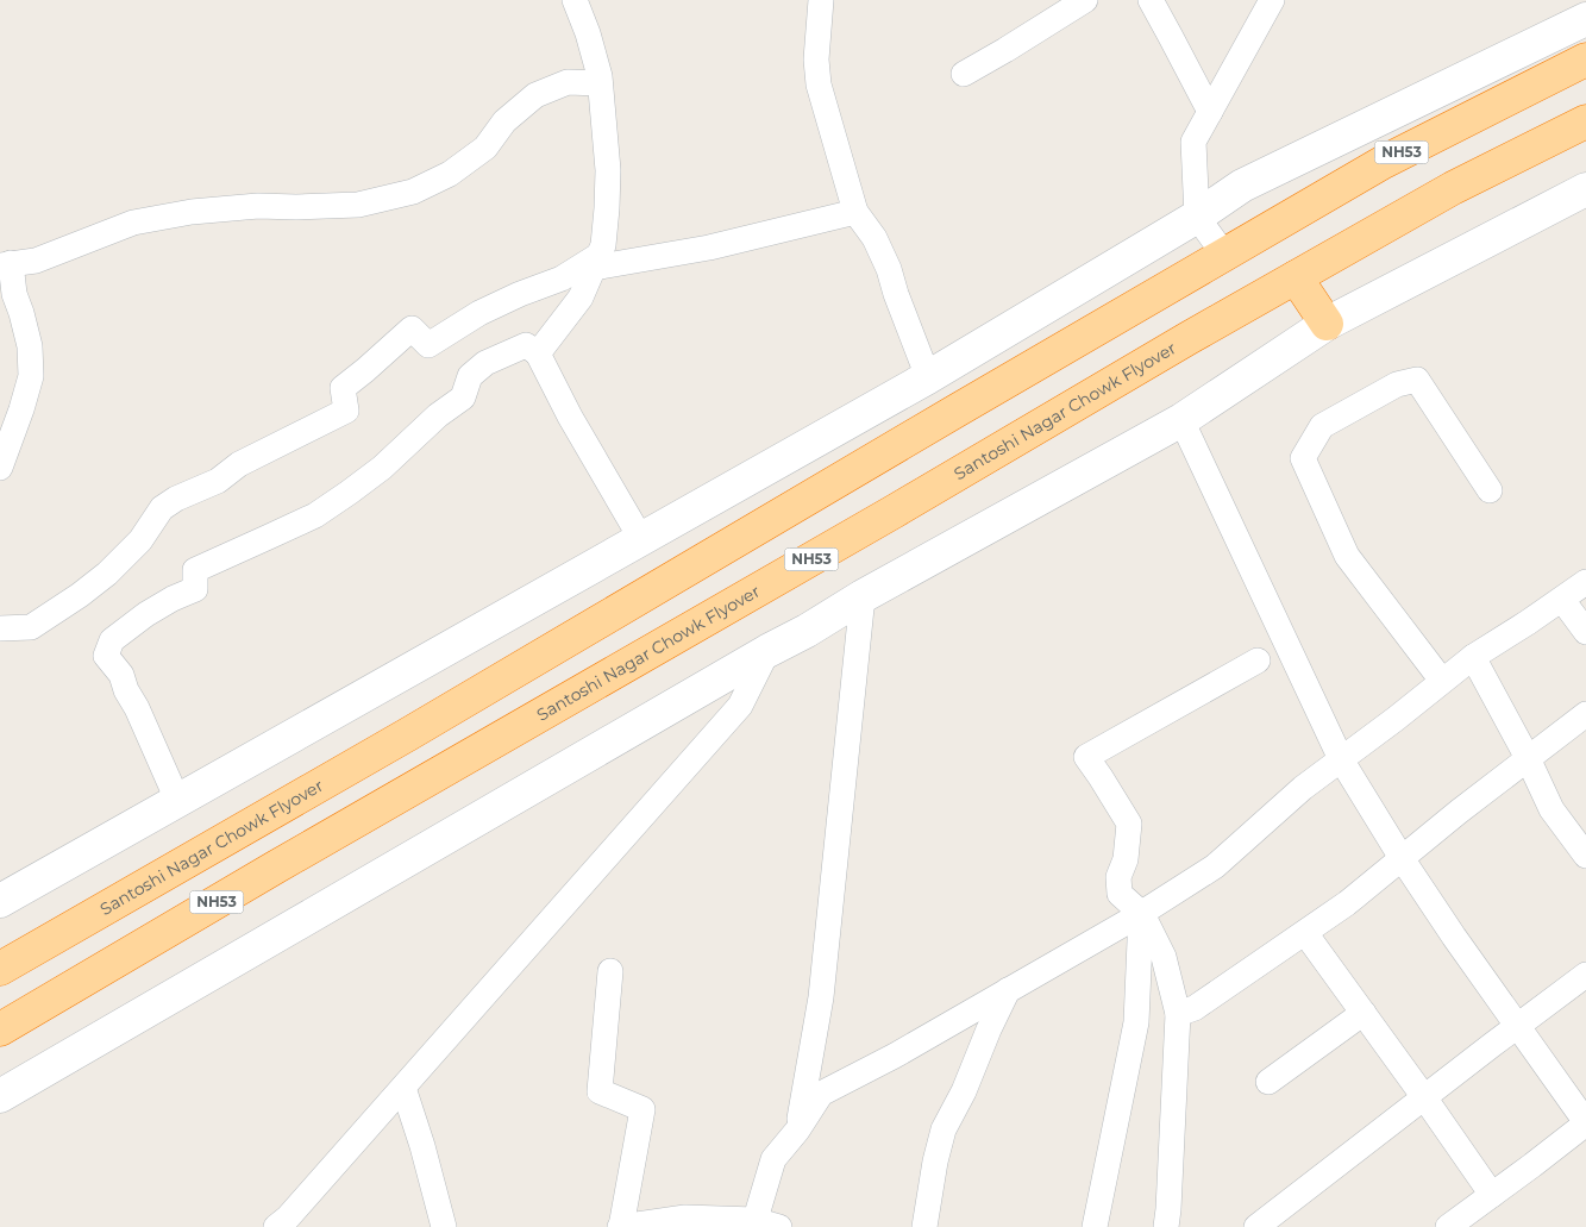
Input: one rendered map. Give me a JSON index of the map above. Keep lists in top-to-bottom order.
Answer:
{
  "streets": {
    "highway": ["NH53", "Santoshi Nagar Chowk Flyover"]
  },
  "crossings": [
    ["NH53", "Santoshi Nagar Chowk Flyover"]
  ]
}
